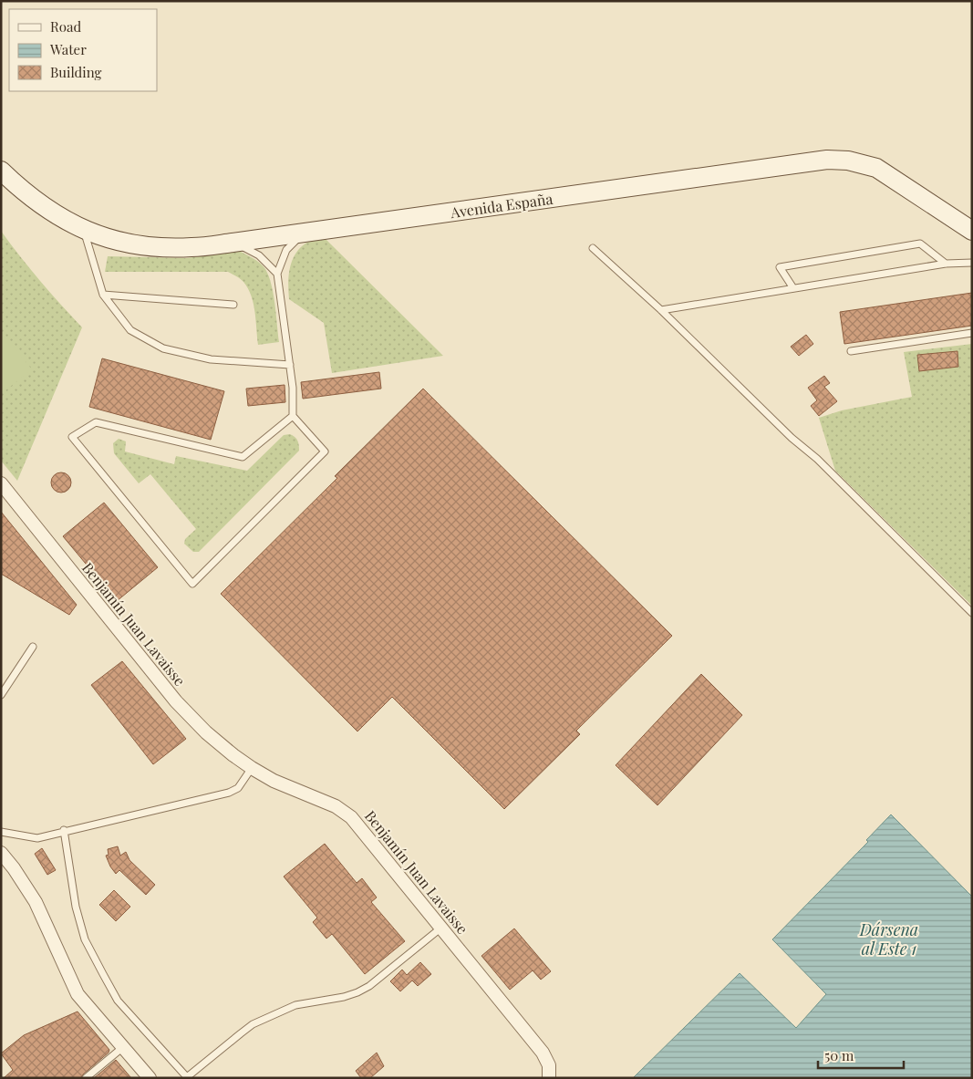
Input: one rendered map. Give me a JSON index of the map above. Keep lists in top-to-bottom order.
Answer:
{
  "streets": {
    "street": ["Avenida España", "Benjamín Juan Lavaisse"]
  },
  "water": ["Dársena al Este 1"],
  "legend": ["Road", "Water", "Building"],
  "scale_bar": "50 m"
}
